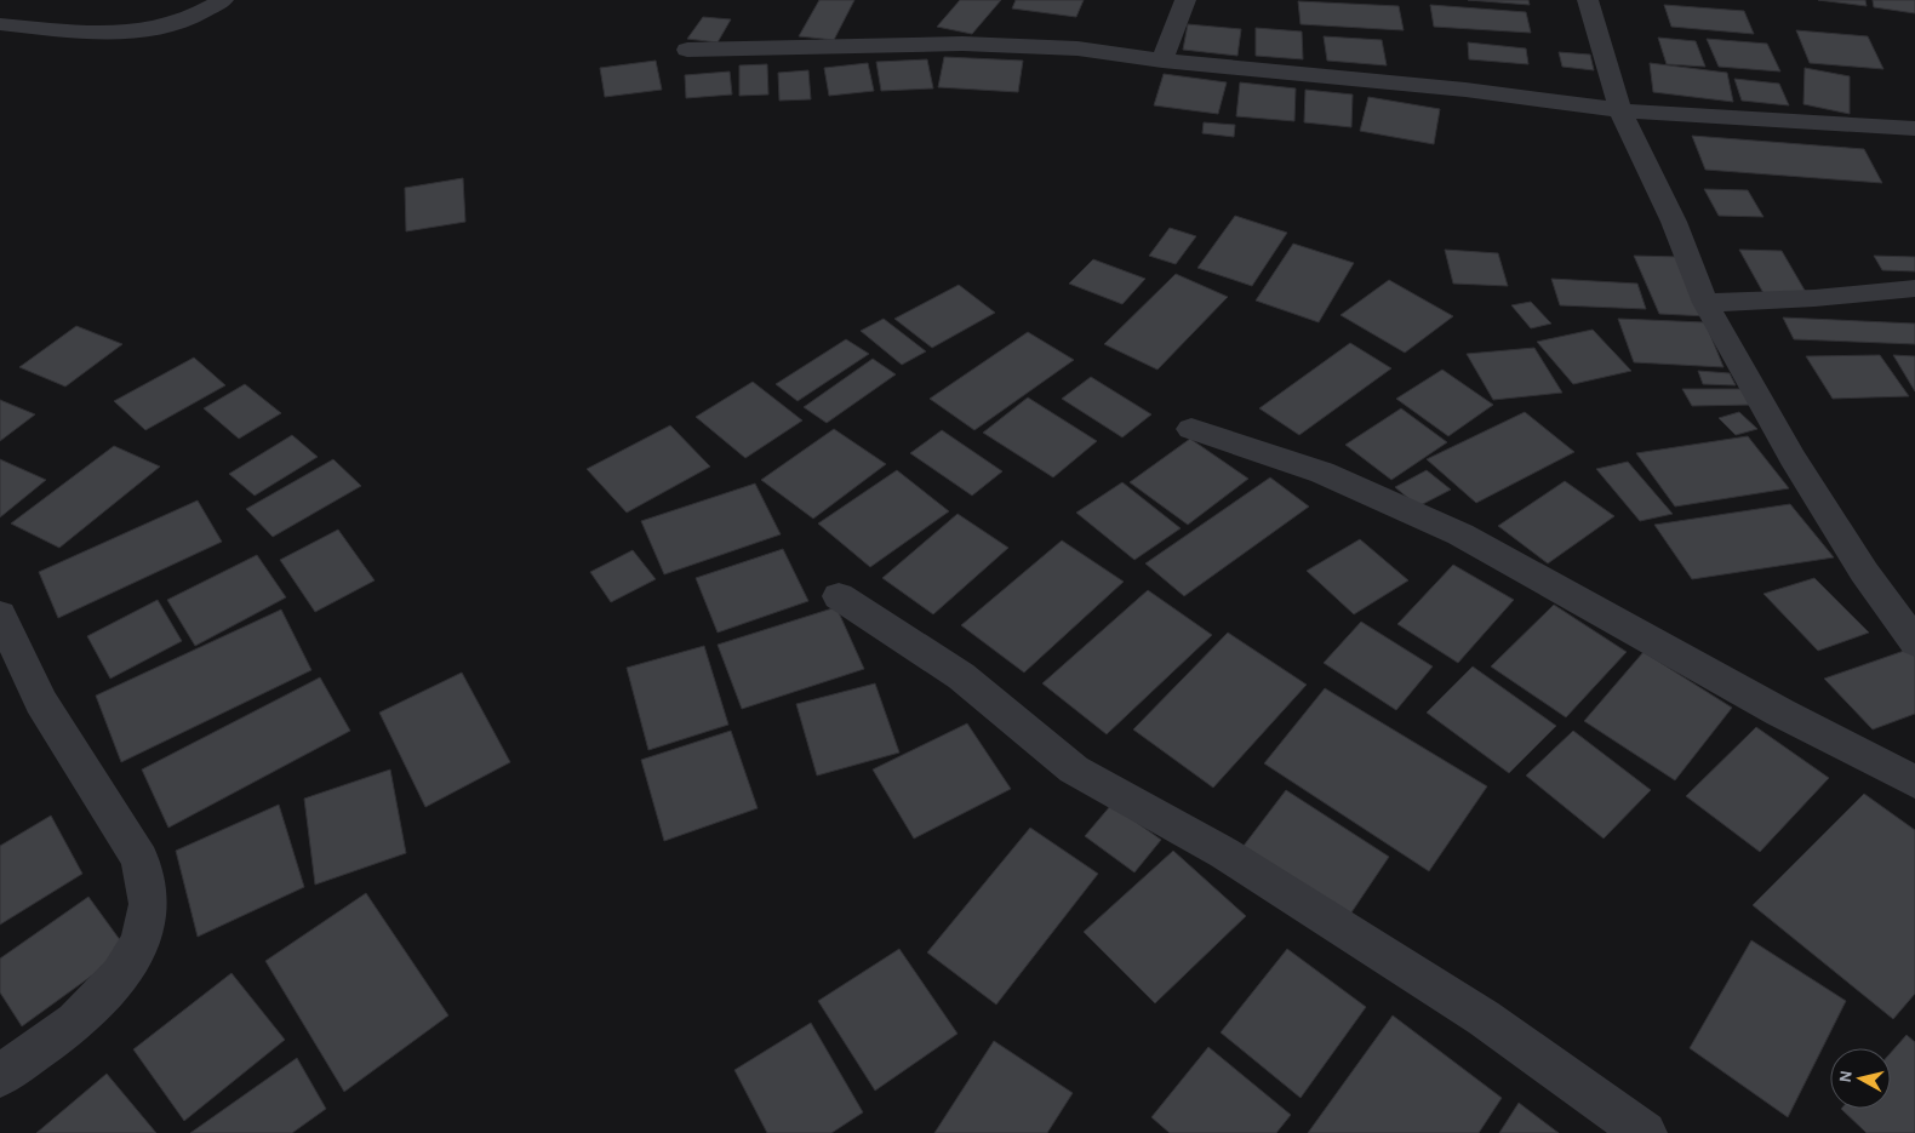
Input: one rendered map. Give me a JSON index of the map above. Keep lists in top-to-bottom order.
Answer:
{
  "north": "left"
}
